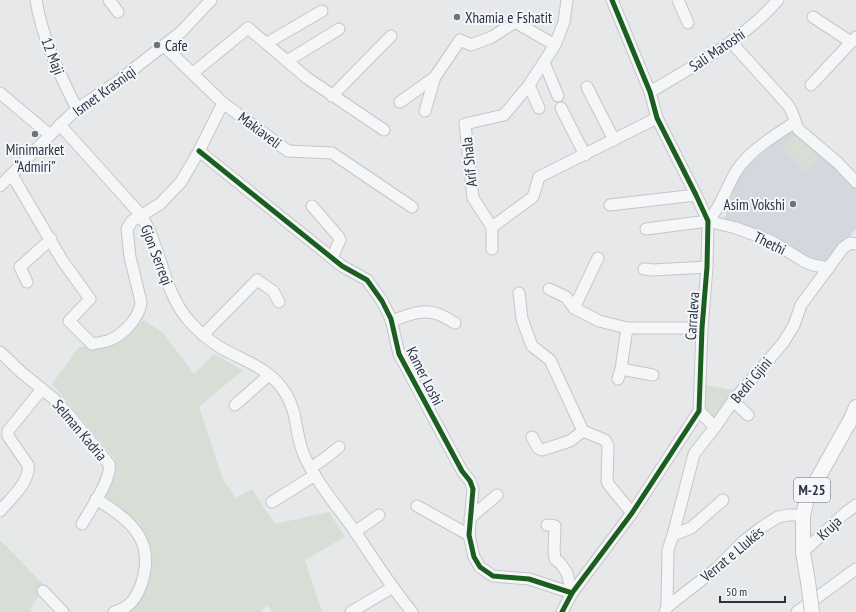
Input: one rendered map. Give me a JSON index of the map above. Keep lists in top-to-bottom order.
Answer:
{
  "streets": {
    "main road": ["M-25"],
    "street": [
      "Sali Matoshi",
      "12 Maji",
      "Ismet Krasniqi",
      "Makiaveli",
      "Arif Shala",
      "Thethi",
      "Gjon Serreqi",
      "Carraleva",
      "Kamer Loshi",
      "Bedri Gjini",
      "Selman Kadria",
      "Kruja",
      "Verrat e Llukës"
    ]
  },
  "crossings": [
    ["Sali Matoshi", "Carraleva"],
    ["12 Maji", "Ismet Krasniqi"],
    ["Ismet Krasniqi", "Makiaveli"],
    ["Ismet Krasniqi", "Gjon Serreqi"],
    ["Thethi", "Carraleva"],
    ["Thethi", "Bedri Gjini"],
    ["Bedri Gjini", "Verrat e Llukës"],
    ["M-25", "Kruja"],
    ["M-25", "Verrat e Llukës"]
  ],
  "places": [
    "Xhamia e Fshatit",
    "Cafe",
    "Minimarket “Admiri”",
    "Asim Vokshi"
  ],
  "scale_bar": "50 m"
}
